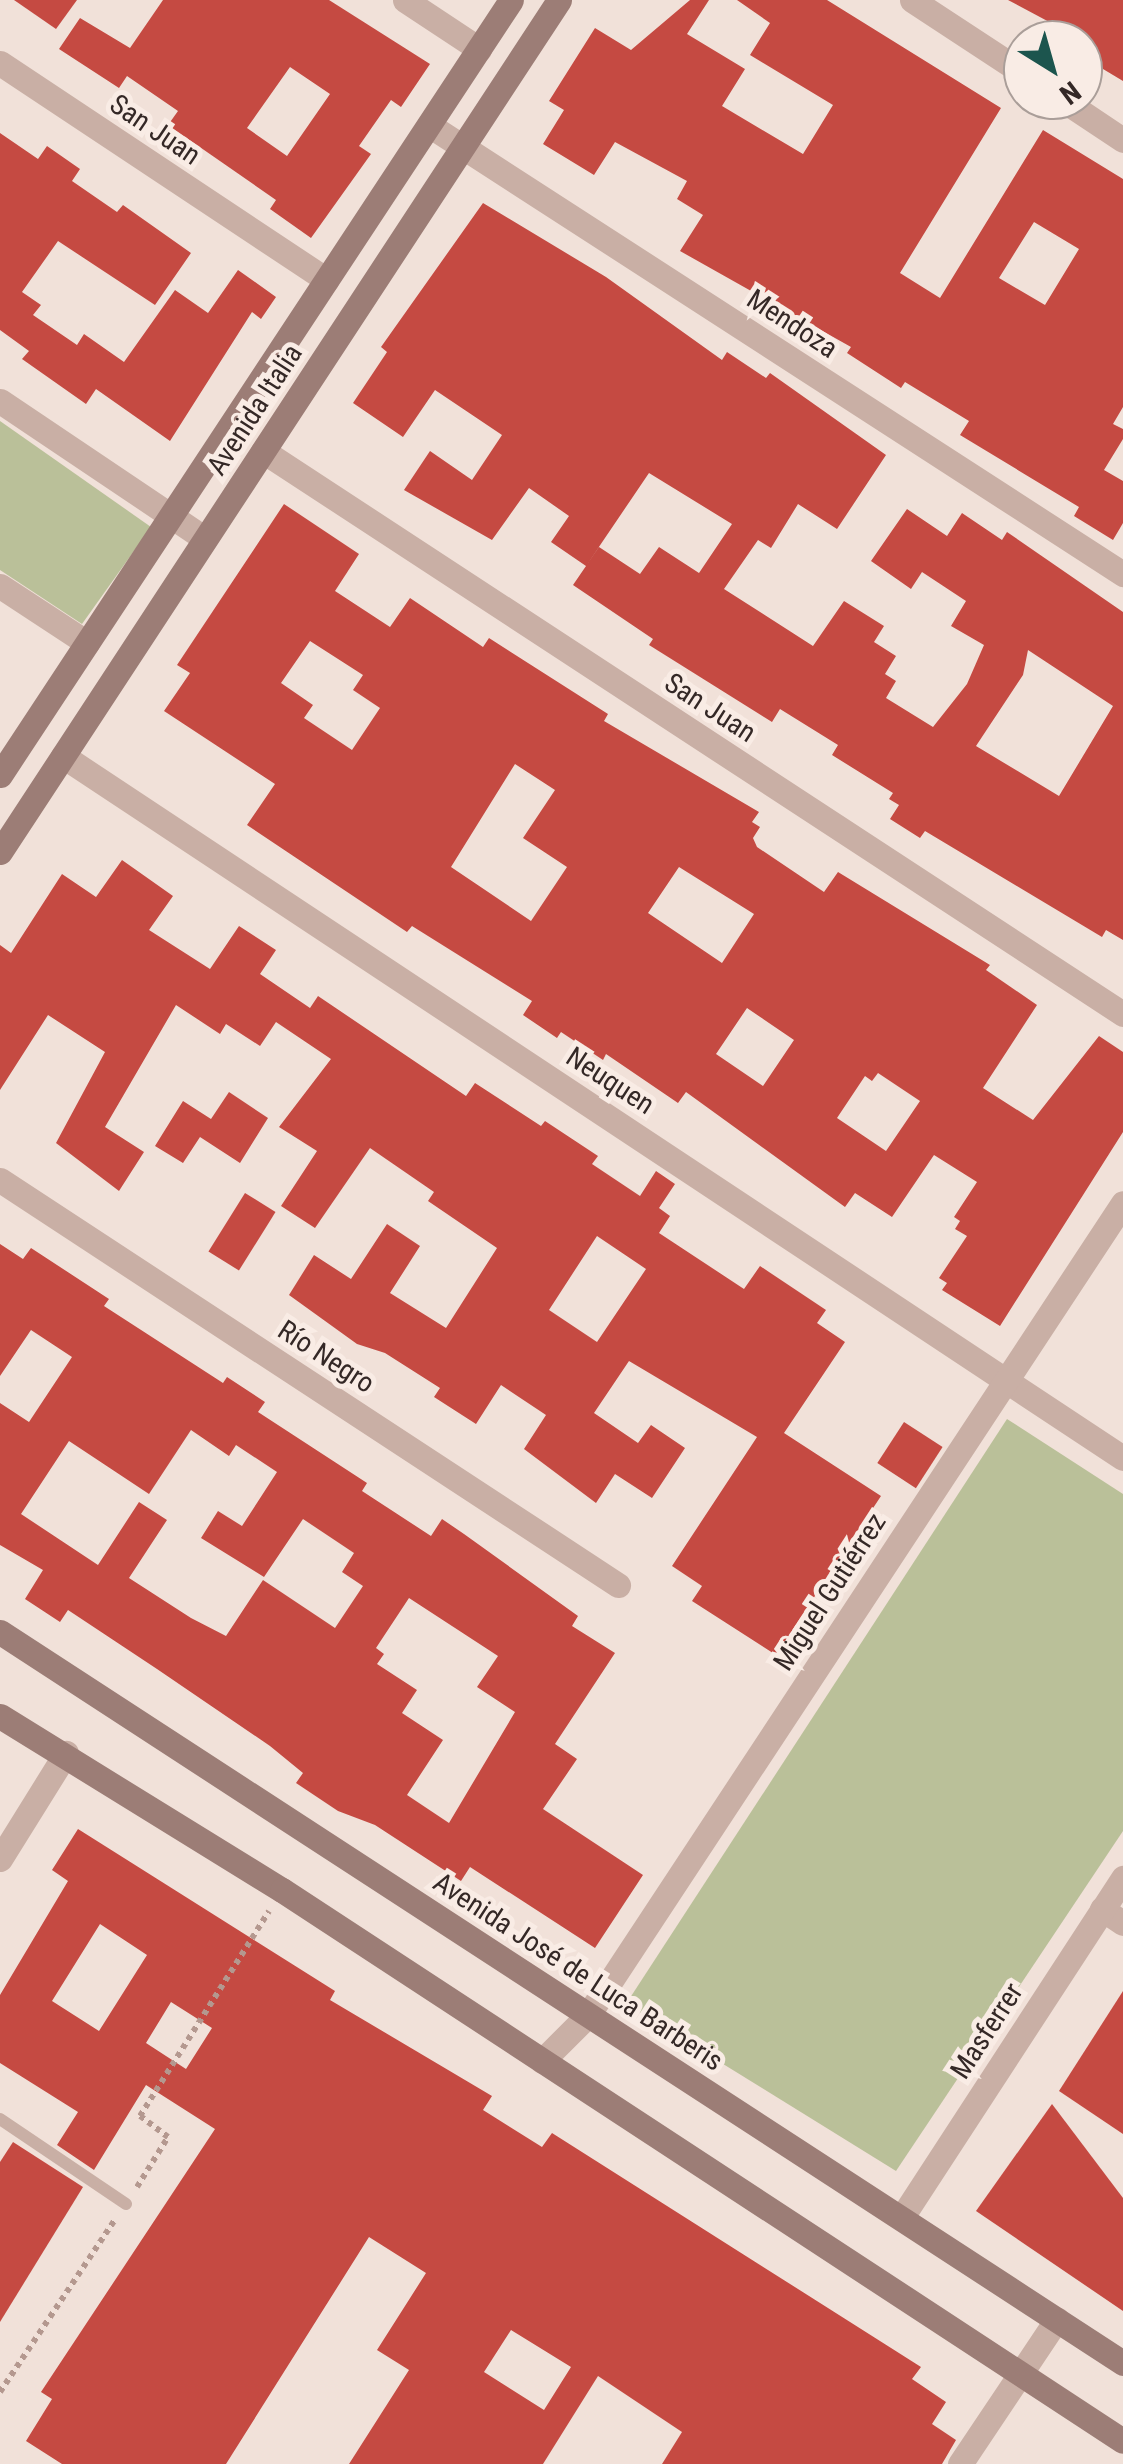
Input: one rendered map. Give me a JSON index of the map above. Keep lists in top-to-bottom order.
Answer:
{
  "streets": {
    "main road": ["Avenida Italia", "Avenida José de Luca Barberis"],
    "street": [
      "San Juan",
      "Mendoza",
      "Neuquen",
      "Río Negro",
      "Miguel Gutiérrez",
      "Masferrer"
    ]
  },
  "crossings": [
    ["San Juan", "Avenida Italia"],
    ["Mendoza", "Avenida Italia"],
    ["Avenida Italia", "Neuquen"],
    ["Neuquen", "Miguel Gutiérrez"],
    ["Miguel Gutiérrez", "Avenida José de Luca Barberis"],
    ["Avenida José de Luca Barberis", "Masferrer"]
  ],
  "north": "bottom right"
}
